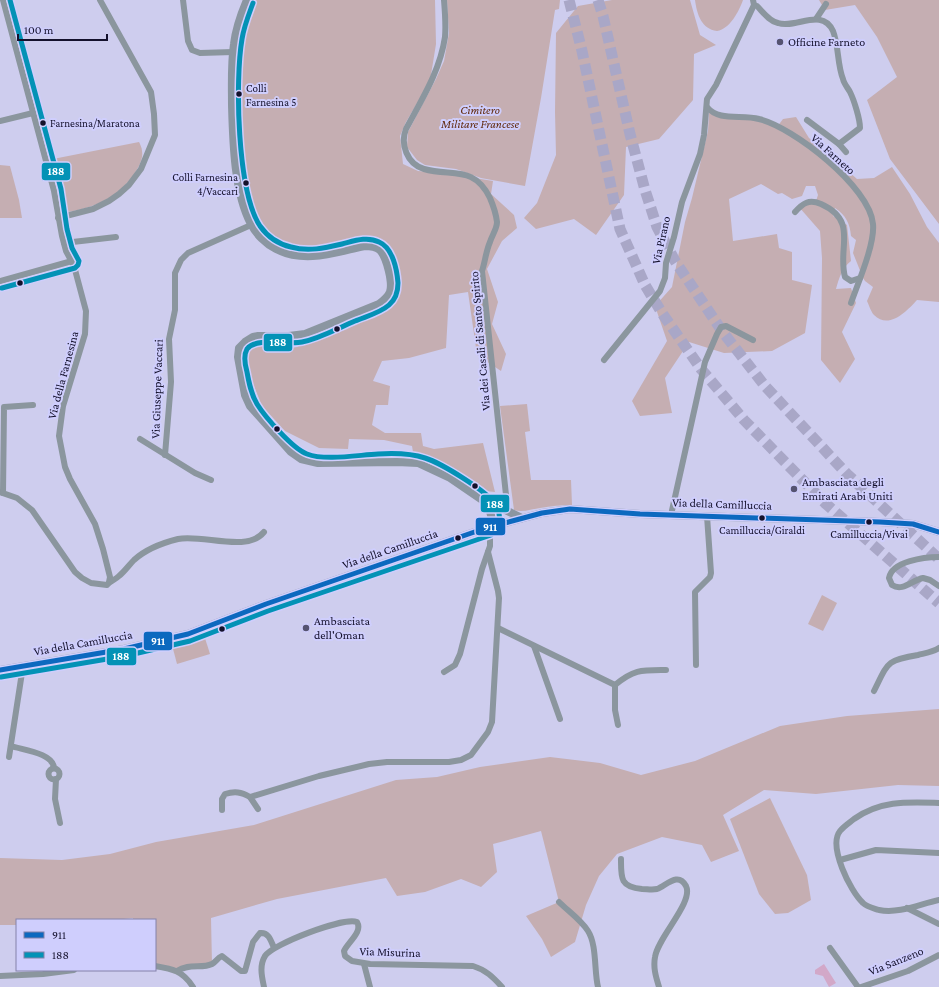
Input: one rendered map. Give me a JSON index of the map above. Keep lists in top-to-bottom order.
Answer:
{
  "streets": {
    "street": [
      "Via Farneto",
      "Via Pirano",
      "Via dei Casali di Santo Spirito",
      "Via della Farnesina",
      "Via Giuseppe Vaccari",
      "Via della Camilluccia",
      "Via Misurina",
      "Via Sanzeno"
    ]
  },
  "crossings": [
    ["Via Farneto", "Via Pirano"]
  ],
  "parks": ["Cimitero Militare Francese"],
  "places": [
    "Officine Farneto",
    "Colli Farnesina 5",
    "Farnesina/Maratona",
    "Colli Farnesina 4/Vaccari",
    "Ambasciata degli Emirati Arabi Uniti",
    "Camilluccia/Giraldi",
    "Camilluccia/Vivai",
    "Ambasciata dell'Oman"
  ],
  "lines": ["transit line 188", "transit line 911"],
  "legend": ["911", "188"],
  "scale_bar": "100 m"
}
